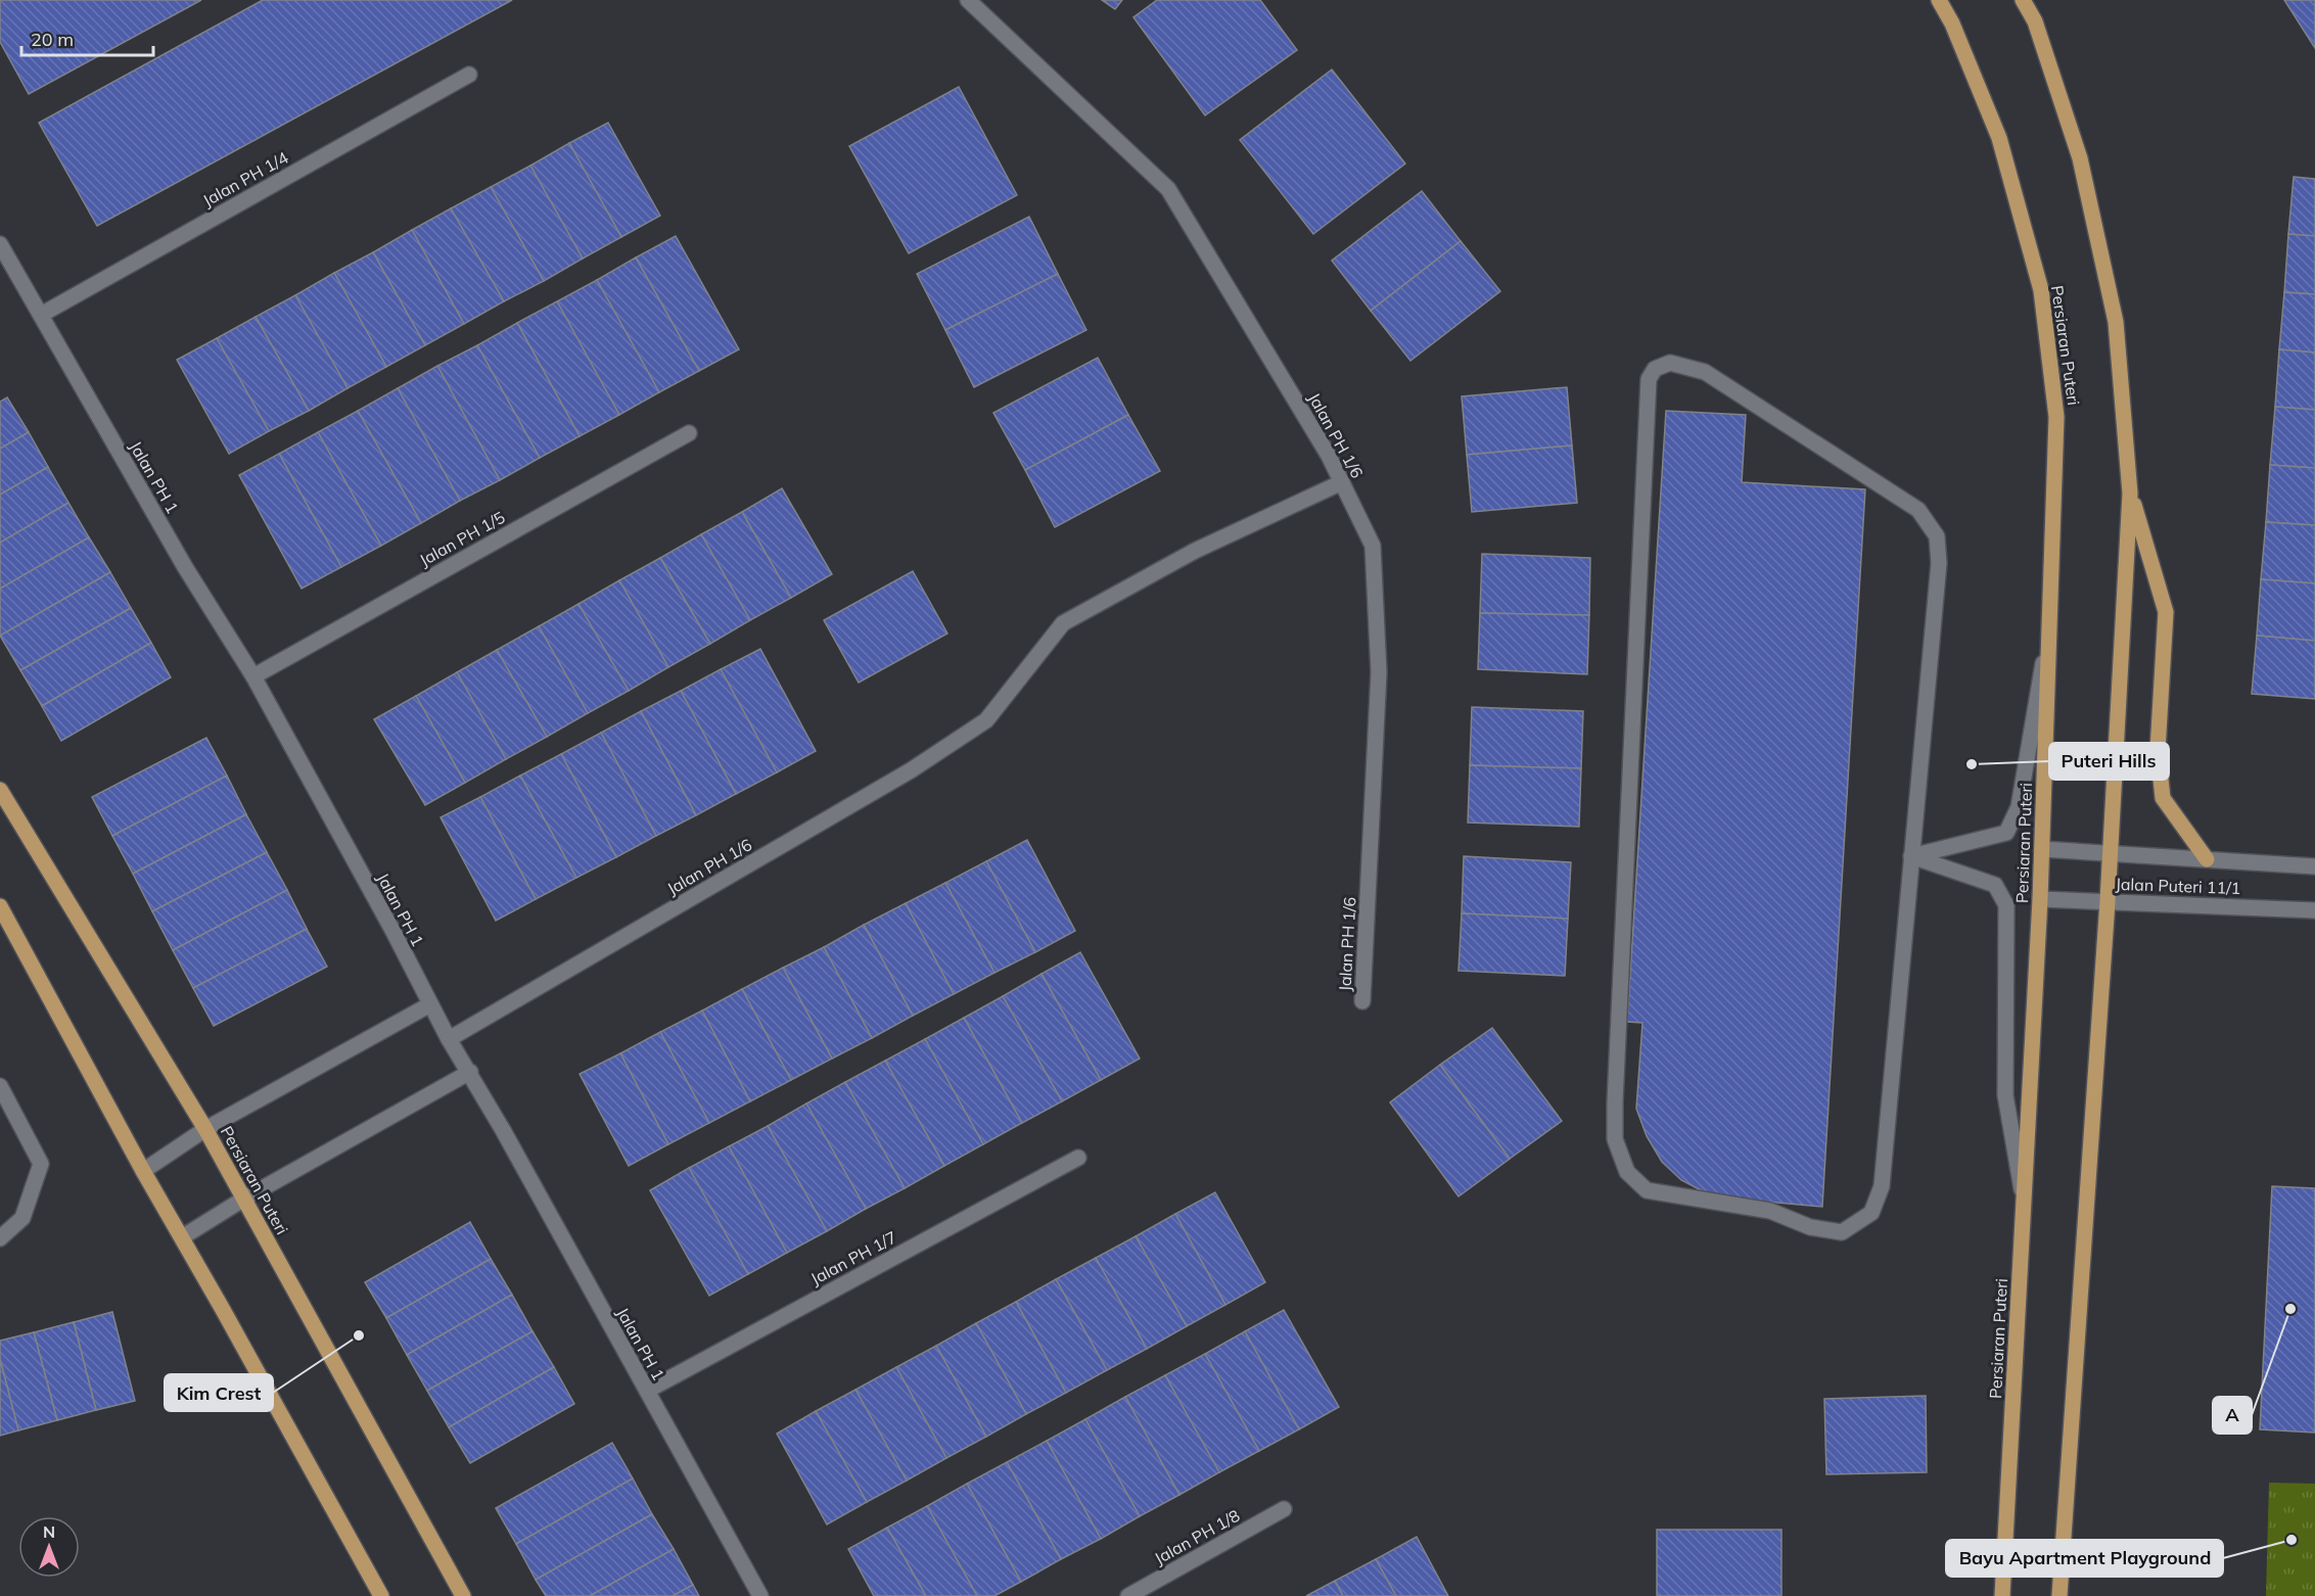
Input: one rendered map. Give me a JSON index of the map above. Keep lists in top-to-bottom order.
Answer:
{
  "streets": {
    "main road": ["Persiaran Puteri"],
    "street": [
      "Jalan PH 1/4",
      "Jalan PH 1/6",
      "Jalan PH 1",
      "Jalan PH 1/5",
      "Jalan Puteri 11/1",
      "Jalan PH 1/7",
      "Jalan PH 1/8"
    ]
  },
  "crossings": [
    ["Jalan PH 1/4", "Jalan PH 1"],
    ["Persiaran Puteri", "Jalan Puteri 11/1"],
    ["Jalan PH 1/6", "Jalan PH 1"],
    ["Jalan PH 1", "Jalan PH 1/5"],
    ["Jalan PH 1", "Jalan PH 1/7"]
  ],
  "places": [
    "Puteri Hills",
    "A",
    "Kim Crest",
    "Bayu Apartment Playground"
  ],
  "scale_bar": "20 m",
  "north": "top"
}
